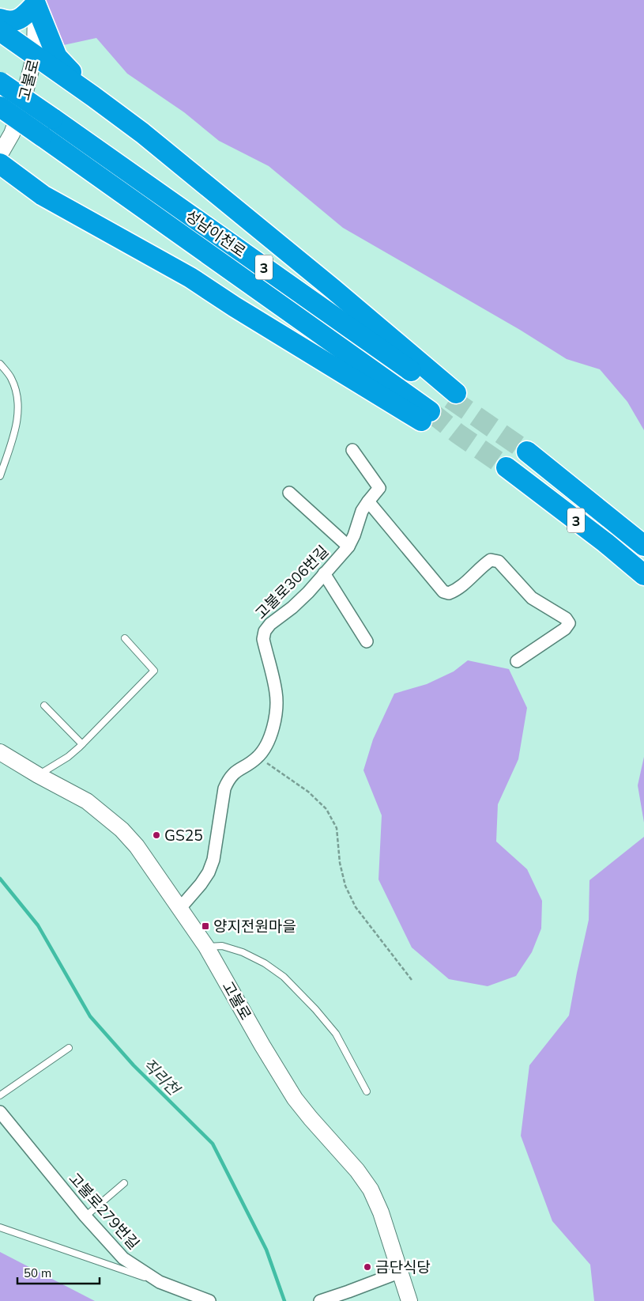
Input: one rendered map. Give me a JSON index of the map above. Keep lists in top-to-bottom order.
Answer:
{
  "streets": {
    "highway": ["성남이천로", "3"],
    "street": ["고불로", "고불로306번길", "고불로279번길"]
  },
  "crossings": [
    ["고불로", "고불로306번길"]
  ],
  "water": ["직리천"],
  "places": {
    "other": ["GS25", "금단식당"],
    "transit": ["양지전원마을"]
  },
  "scale_bar": "50 m"
}
